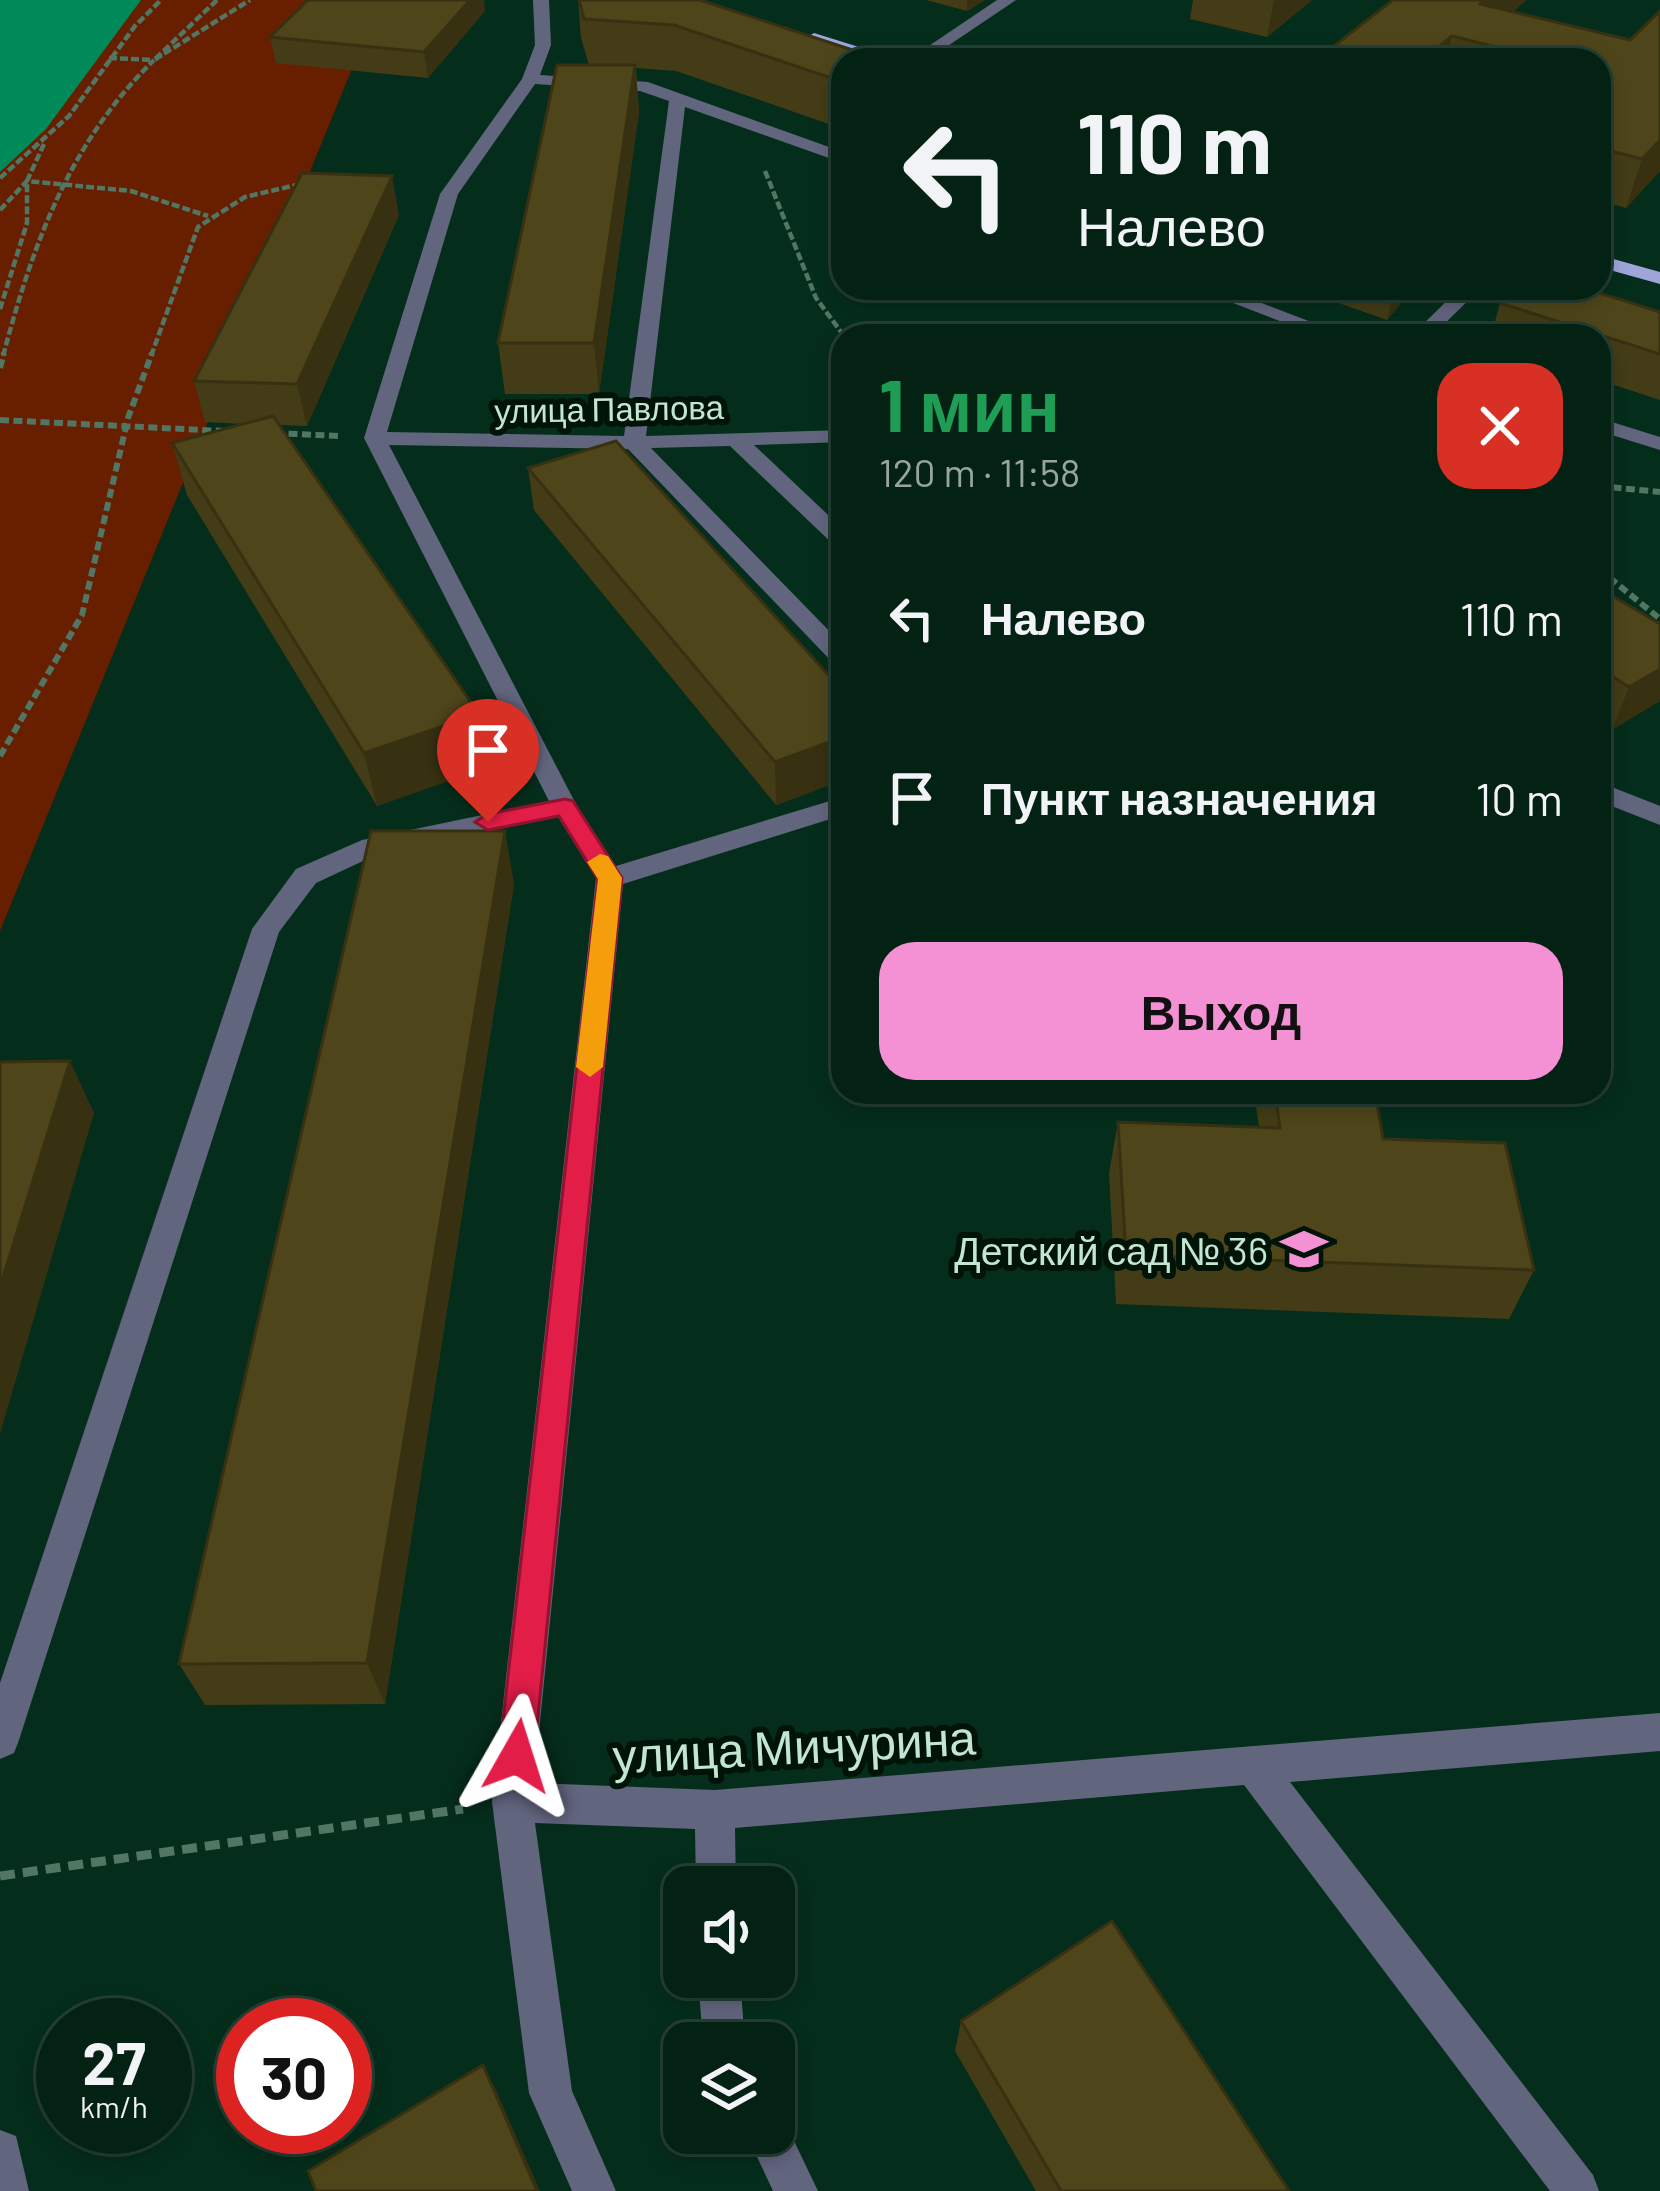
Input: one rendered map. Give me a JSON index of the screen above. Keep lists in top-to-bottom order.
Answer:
{
  "streets": {
    "street": ["улица Павлова", "улица Мичурина"]
  },
  "places": {
    "school or university": ["Детский сад № 36"]
  },
  "page": {
    "turn": ["110 m", "Налево"],
    "heading": ["1 мин", "120 m · 11:58"],
    "list": [
      {
        "name": "Налево",
        "value": "110 m"
      },
      {
        "name": "Пункт назначения",
        "value": "10 m"
      }
    ],
    "buttons": "Выход",
    "speed": "27 km/h",
    "limit": "30"
  }
}
